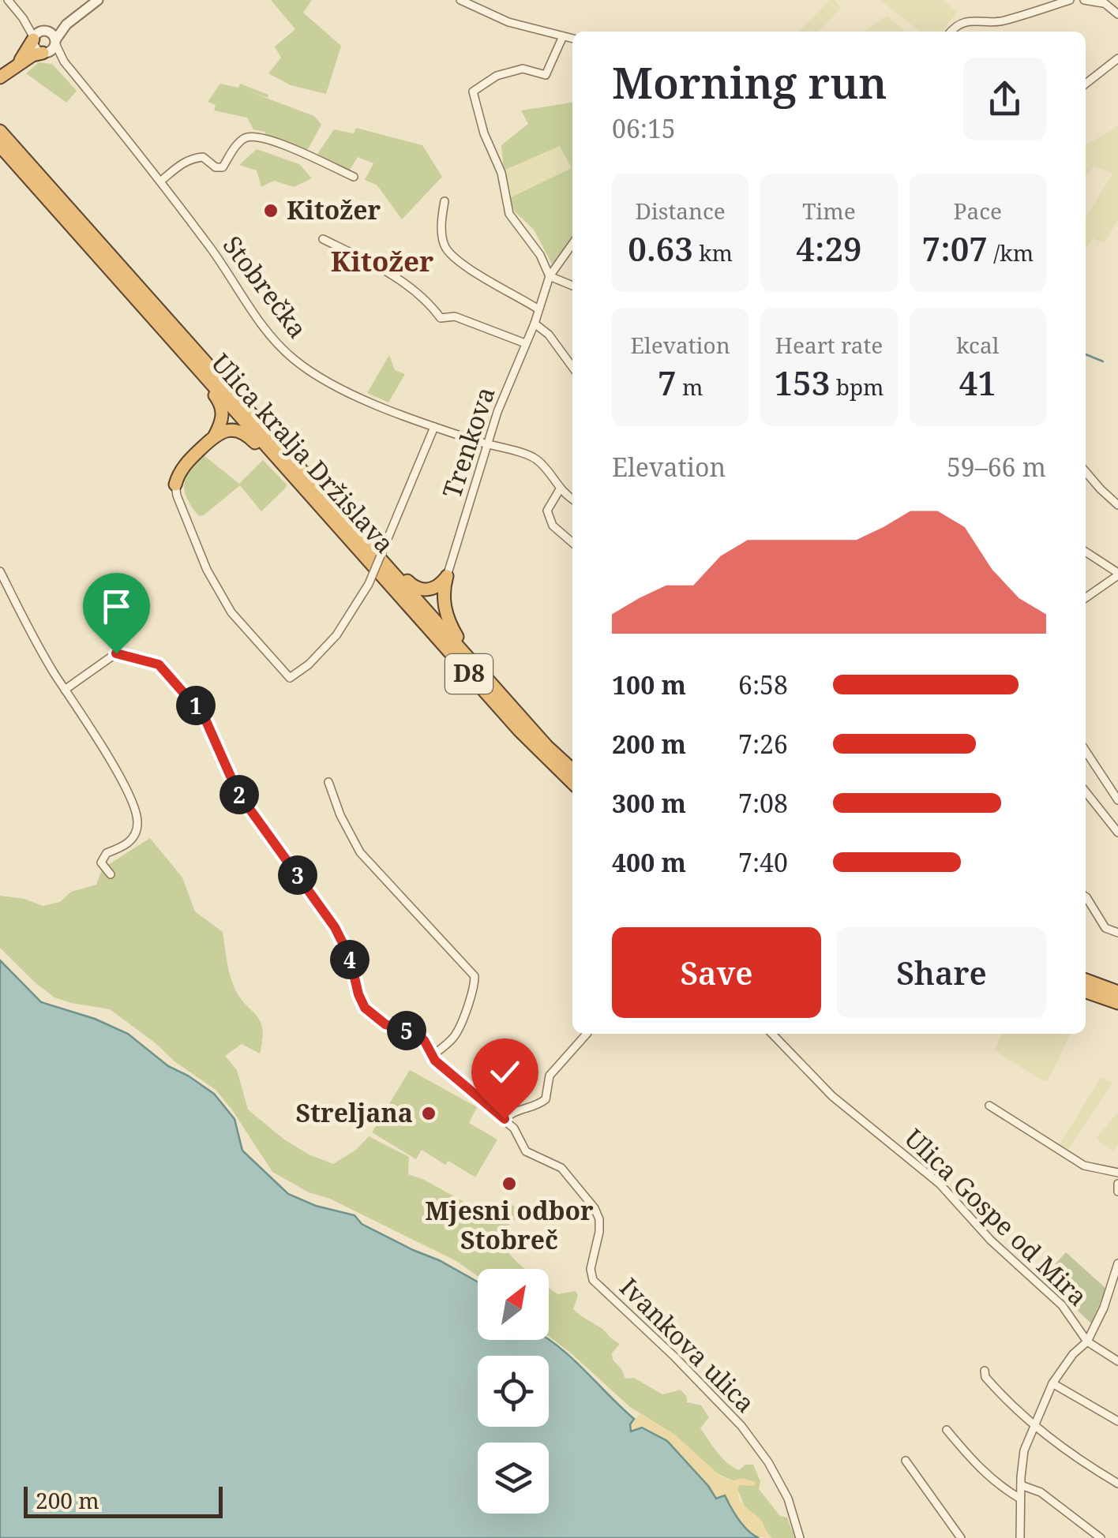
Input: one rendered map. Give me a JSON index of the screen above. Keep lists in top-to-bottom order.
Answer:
{
  "streets": {
    "highway": ["Ulica kralja Držislava", "D8"],
    "street": [
      "Stobrečka",
      "Trenkova",
      "Ulica Gospe od Mira",
      "Ivankova ulica"
    ]
  },
  "crossings": [
    ["Stobrečka", "Trenkova"],
    ["Ulica kralja Držislava", "D8"]
  ],
  "districts": ["Kitožer"],
  "places": ["Kitožer", "Streljana", "Mjesni odbor Stobreč"],
  "scale_bar": "200 m",
  "north": "top right",
  "page": {
    "heading": ["Morning run", "06:15"],
    "stats": [
      ["Distance", "0.63 km"],
      ["Time", "4:29"],
      ["Pace", "7:07 /km"],
      ["Elevation", "7 m"],
      ["Heart rate", "153 bpm"],
      ["kcal", "41"]
    ],
    "chart": ["Elevation", "59–66 m"],
    "list": [
      {
        "name": "100 m",
        "note": "6:58"
      },
      {
        "name": "200 m",
        "note": "7:26"
      },
      {
        "name": "300 m",
        "note": "7:08"
      },
      {
        "name": "400 m",
        "note": "7:40"
      }
    ],
    "pins": [
      "1",
      "2",
      "3",
      "4",
      "5"
    ],
    "buttons": ["Save", "Share"],
    "scale": "200 m"
  }
}
